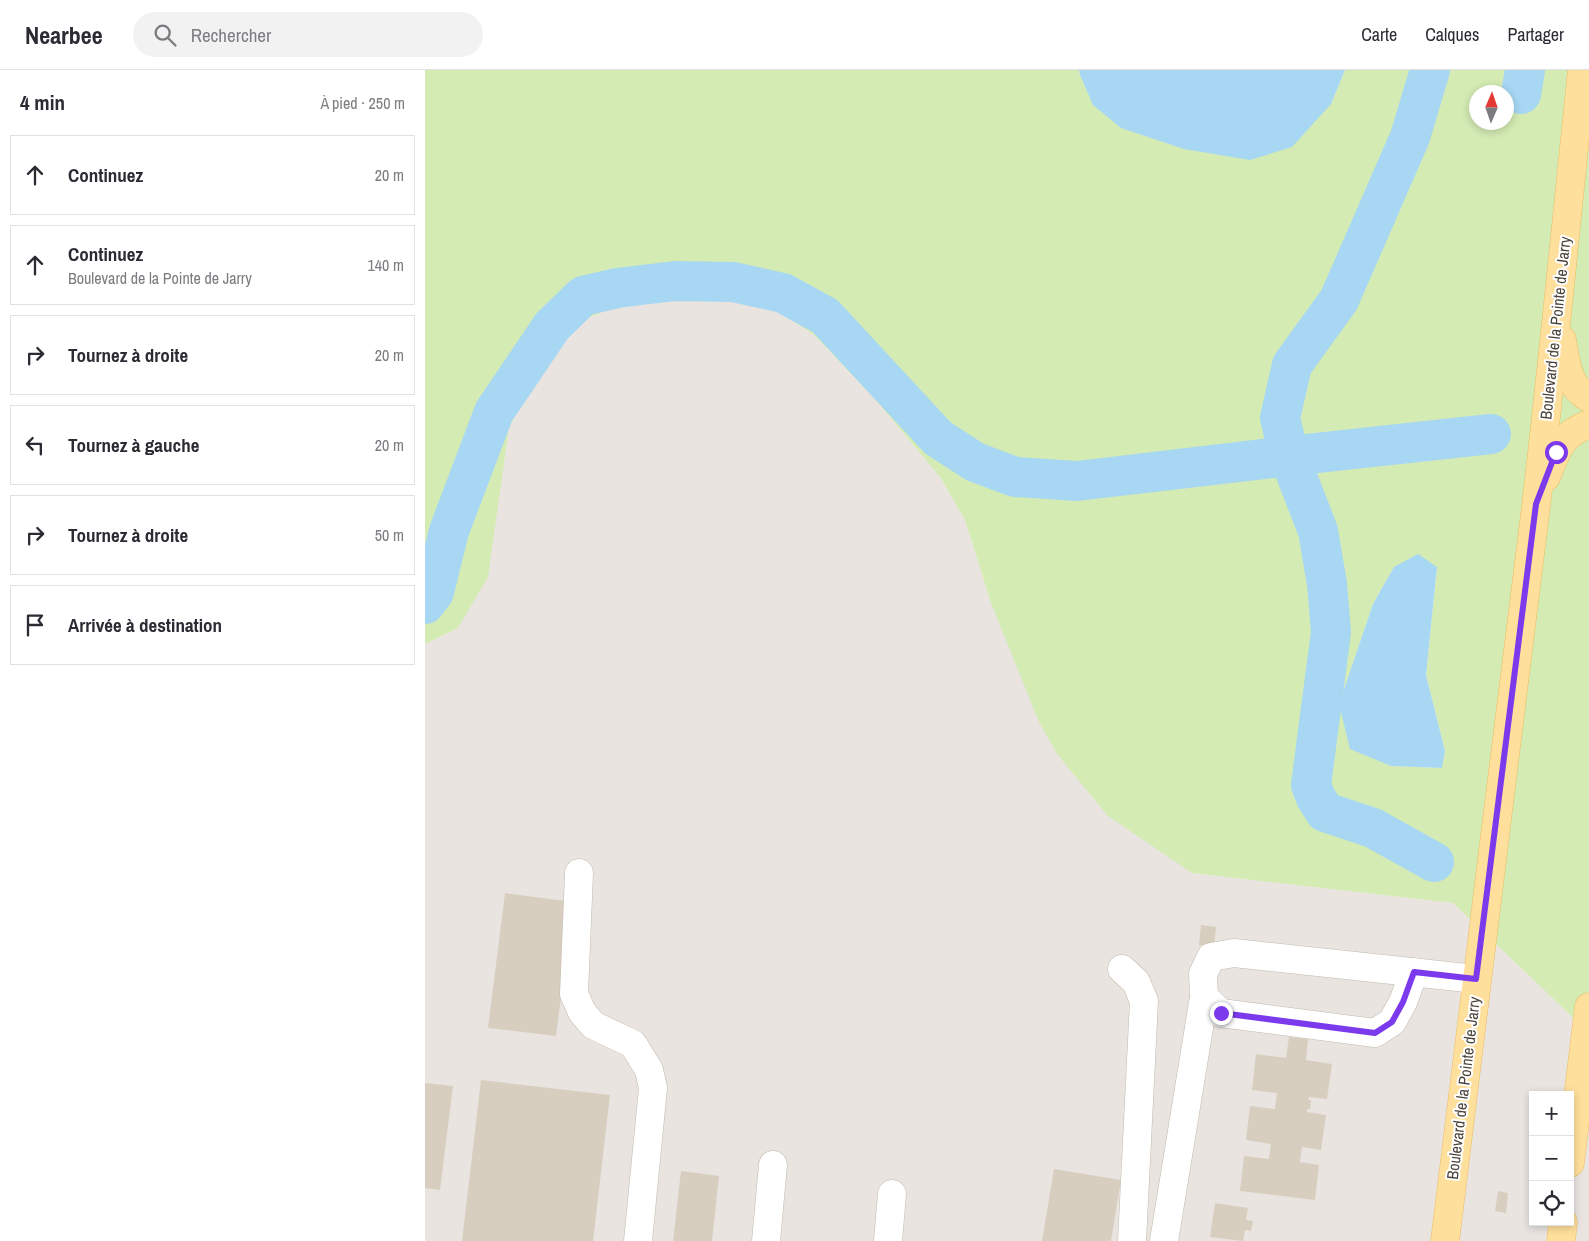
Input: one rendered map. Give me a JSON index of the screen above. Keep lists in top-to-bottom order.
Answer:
{
  "streets": {
    "main road": ["Boulevard de la Pointe de Jarry"]
  },
  "north": "top",
  "page": {
    "header": "Nearbee",
    "search": "Rechercher",
    "nav": ["Carte", "Calques", "Partager"],
    "heading": ["4 min", "À pied · 250 m"],
    "list": [
      ["Continuez", "20 m"],
      ["Continuez", "Boulevard de la Pointe de Jarry", "140 m"],
      ["Tournez à droite", "20 m"],
      ["Tournez à gauche", "20 m"],
      ["Tournez à droite", "50 m"],
      "Arrivée à destination"
    ],
    "map_buttons": ["+", "−"]
  }
}
